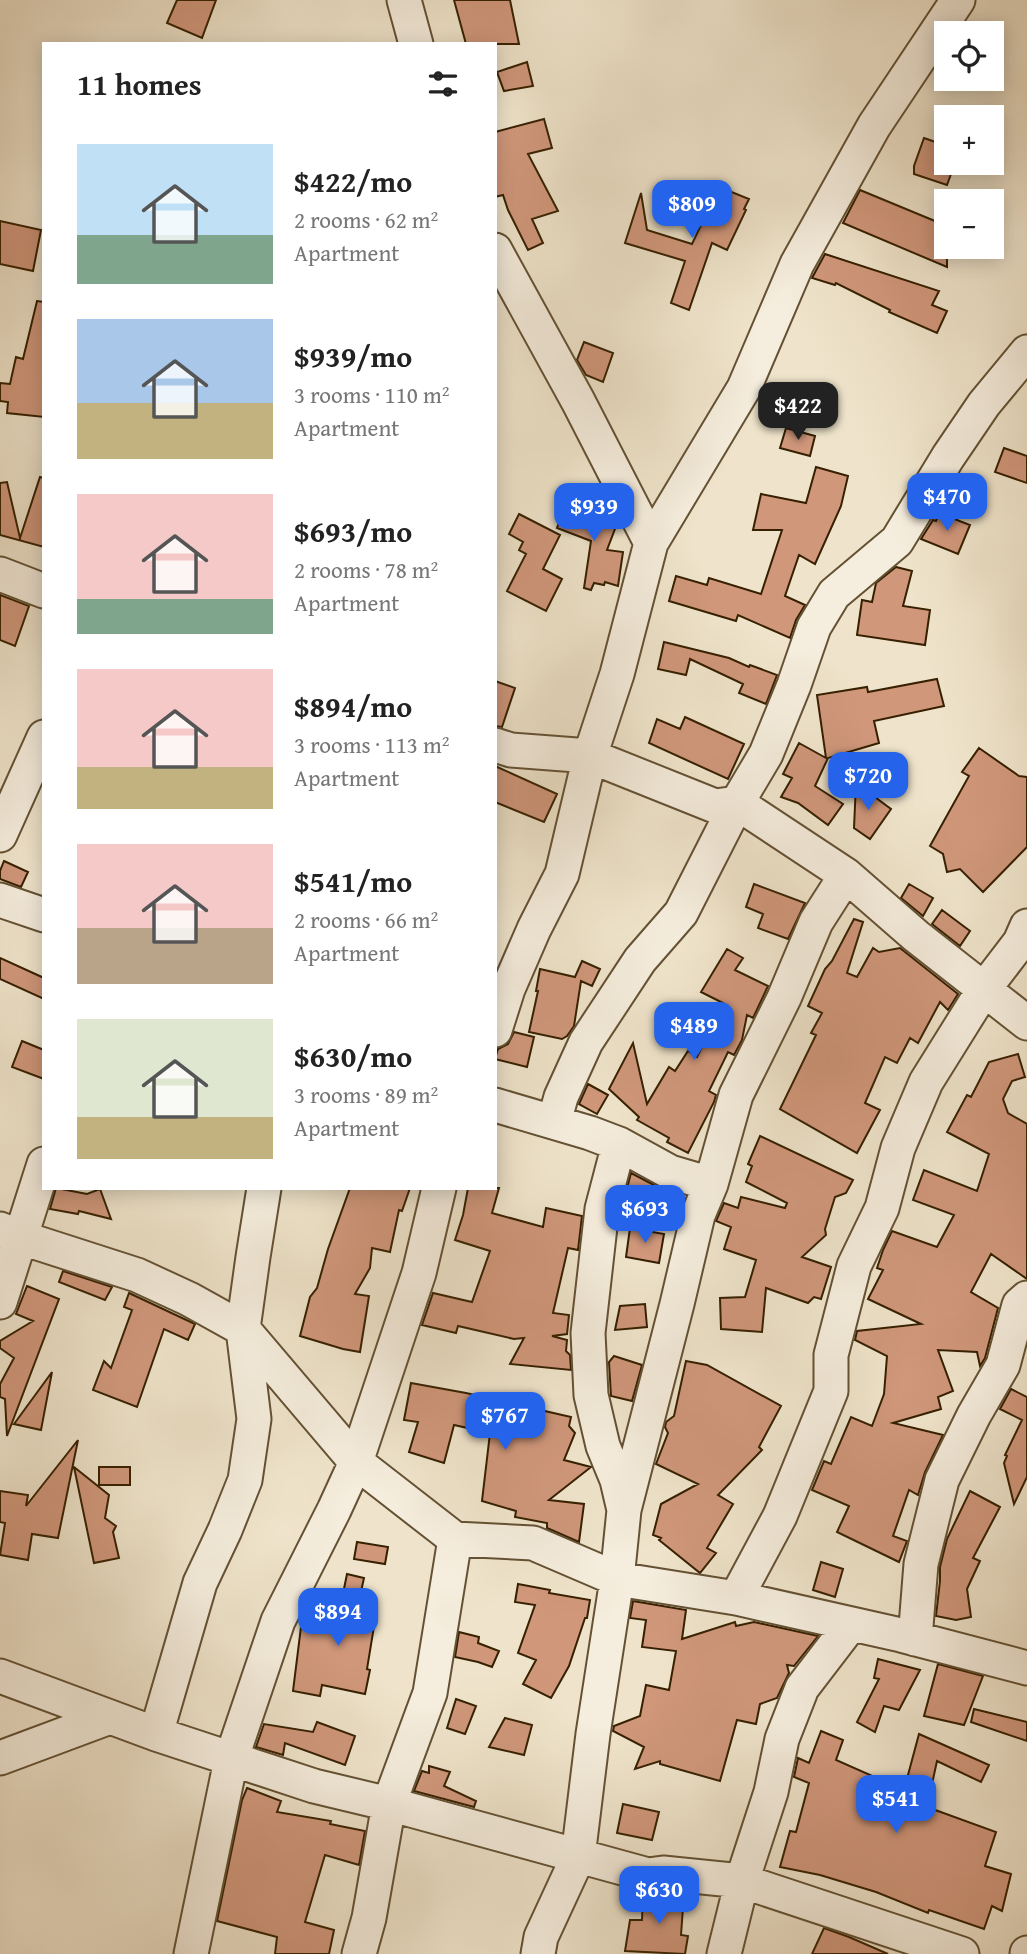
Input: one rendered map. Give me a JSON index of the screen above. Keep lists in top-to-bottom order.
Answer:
{
  "page": {
    "map_buttons": ["+", "−"],
    "heading": "11 homes",
    "list": [
      {
        "name": "$422/mo",
        "note": "2 rooms · 62 m² · Apartment"
      },
      {
        "name": "$939/mo",
        "note": "3 rooms · 110 m² · Apartment"
      },
      {
        "name": "$693/mo",
        "note": "2 rooms · 78 m² · Apartment"
      },
      {
        "name": "$894/mo",
        "note": "3 rooms · 113 m² · Apartment"
      },
      {
        "name": "$541/mo",
        "note": "2 rooms · 66 m² · Apartment"
      },
      {
        "name": "$630/mo",
        "note": "3 rooms · 89 m² · Apartment"
      }
    ],
    "price": [
      "$809",
      "$422",
      "$470",
      "$939",
      "$720",
      "$489",
      "$693",
      "$767",
      "$894",
      "$541",
      "$630"
    ]
  }
}
